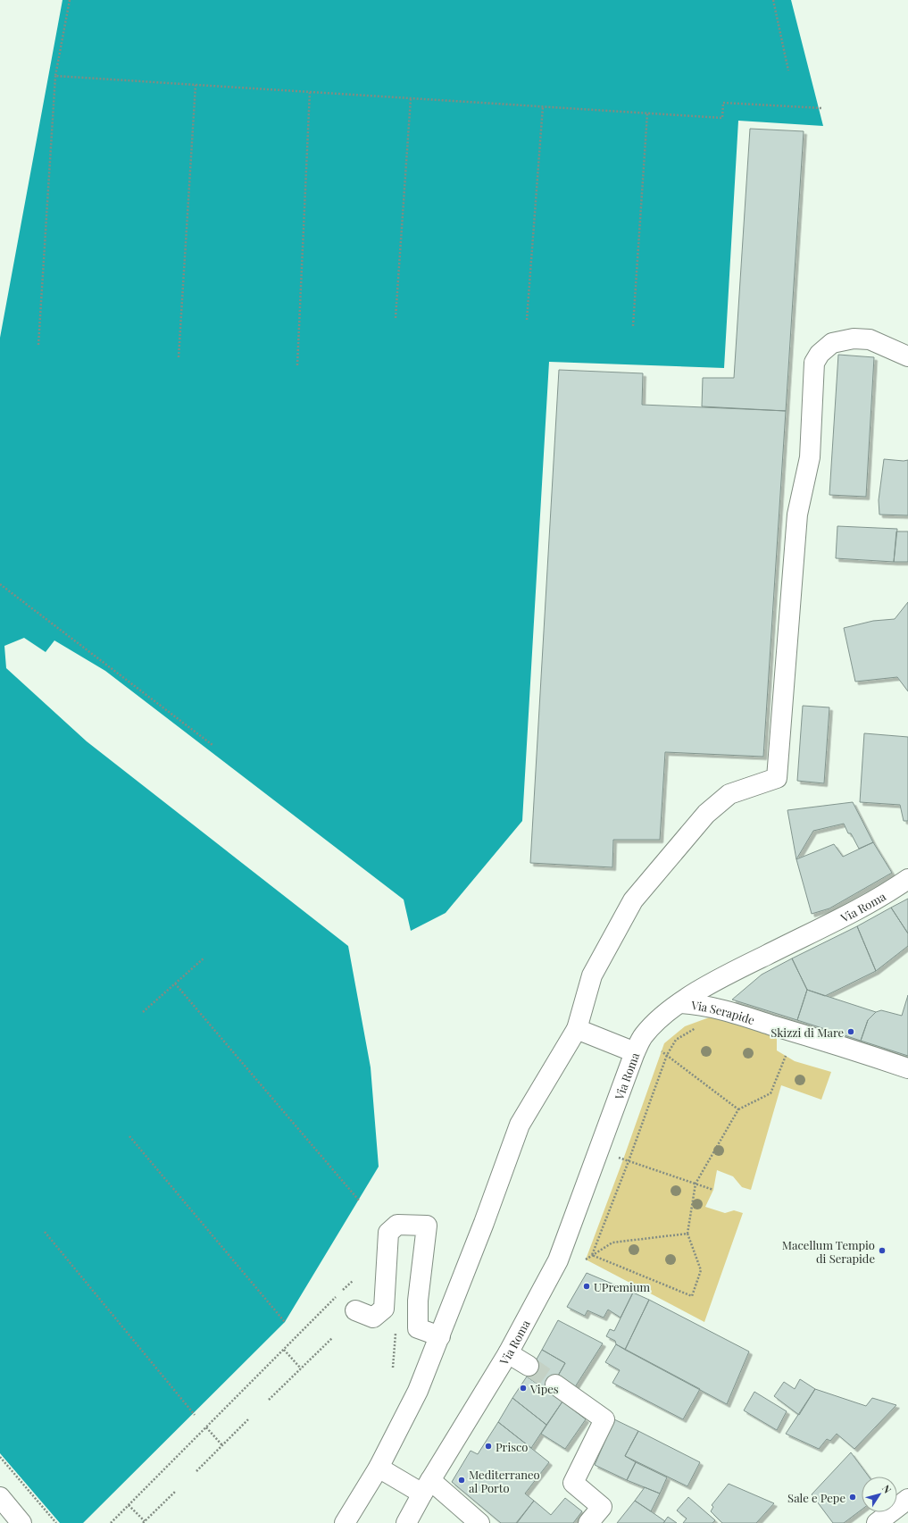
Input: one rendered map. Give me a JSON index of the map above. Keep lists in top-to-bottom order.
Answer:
{
  "streets": {
    "street": ["Via Roma", "Via Serapide"]
  },
  "crossings": [
    ["Via Roma", "Via Serapide"]
  ],
  "places": [
    "Skizzi di Mare",
    "Macellum Tempio di Serapide",
    "UPremium",
    "Vipes",
    "Prisco",
    "Mediterraneo al Porto",
    "Sale e Pepe"
  ],
  "north": "top right"
}
